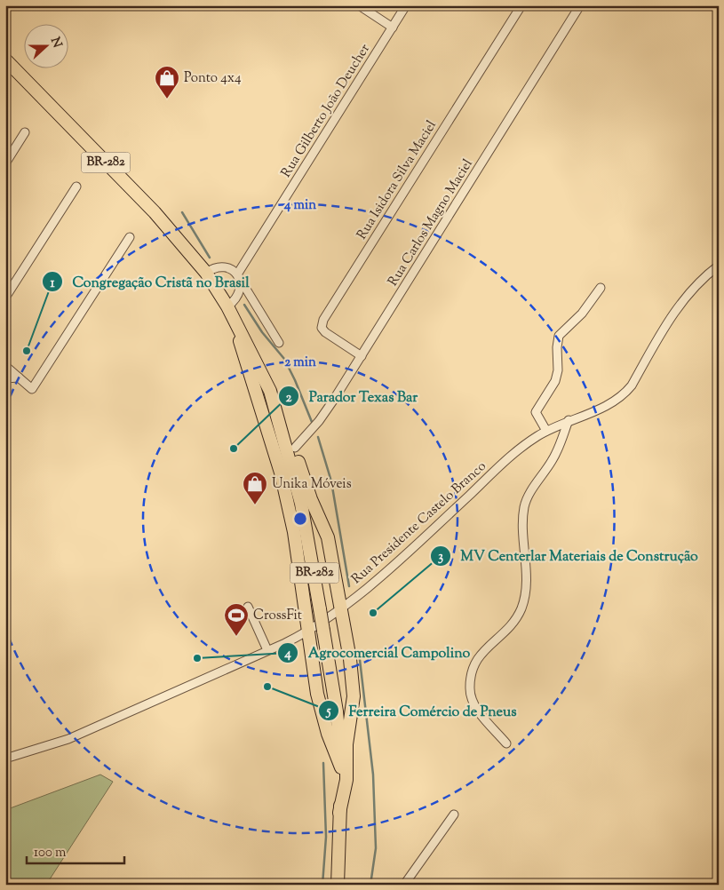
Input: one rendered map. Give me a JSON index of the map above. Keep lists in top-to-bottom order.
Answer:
{
  "streets": {
    "highway": ["BR-282"],
    "street": [
      "Rua Gilberto João Deucher",
      "Rua Isidora Silva Maciel",
      "Rua Carlos Magno Maciel",
      "Rua Presidente Castelo Branco"
    ]
  },
  "crossings": [
    ["Rua Isidora Silva Maciel", "Rua Carlos Magno Maciel"]
  ],
  "places": {
    "shop": ["Ponto 4x4", "Unika Móveis"],
    "other": [
      "Congregação Cristã no Brasil",
      "Parador Texas Bar",
      "MV Centerlar Materiais de Construção",
      "Agrocomercial Campolino",
      "Ferreira Comércio de Pneus"
    ],
    "sports": ["CrossFit"]
  },
  "scale_bar": "100 m",
  "north": "right",
  "rings": ["4 min", "2 min"]
}
